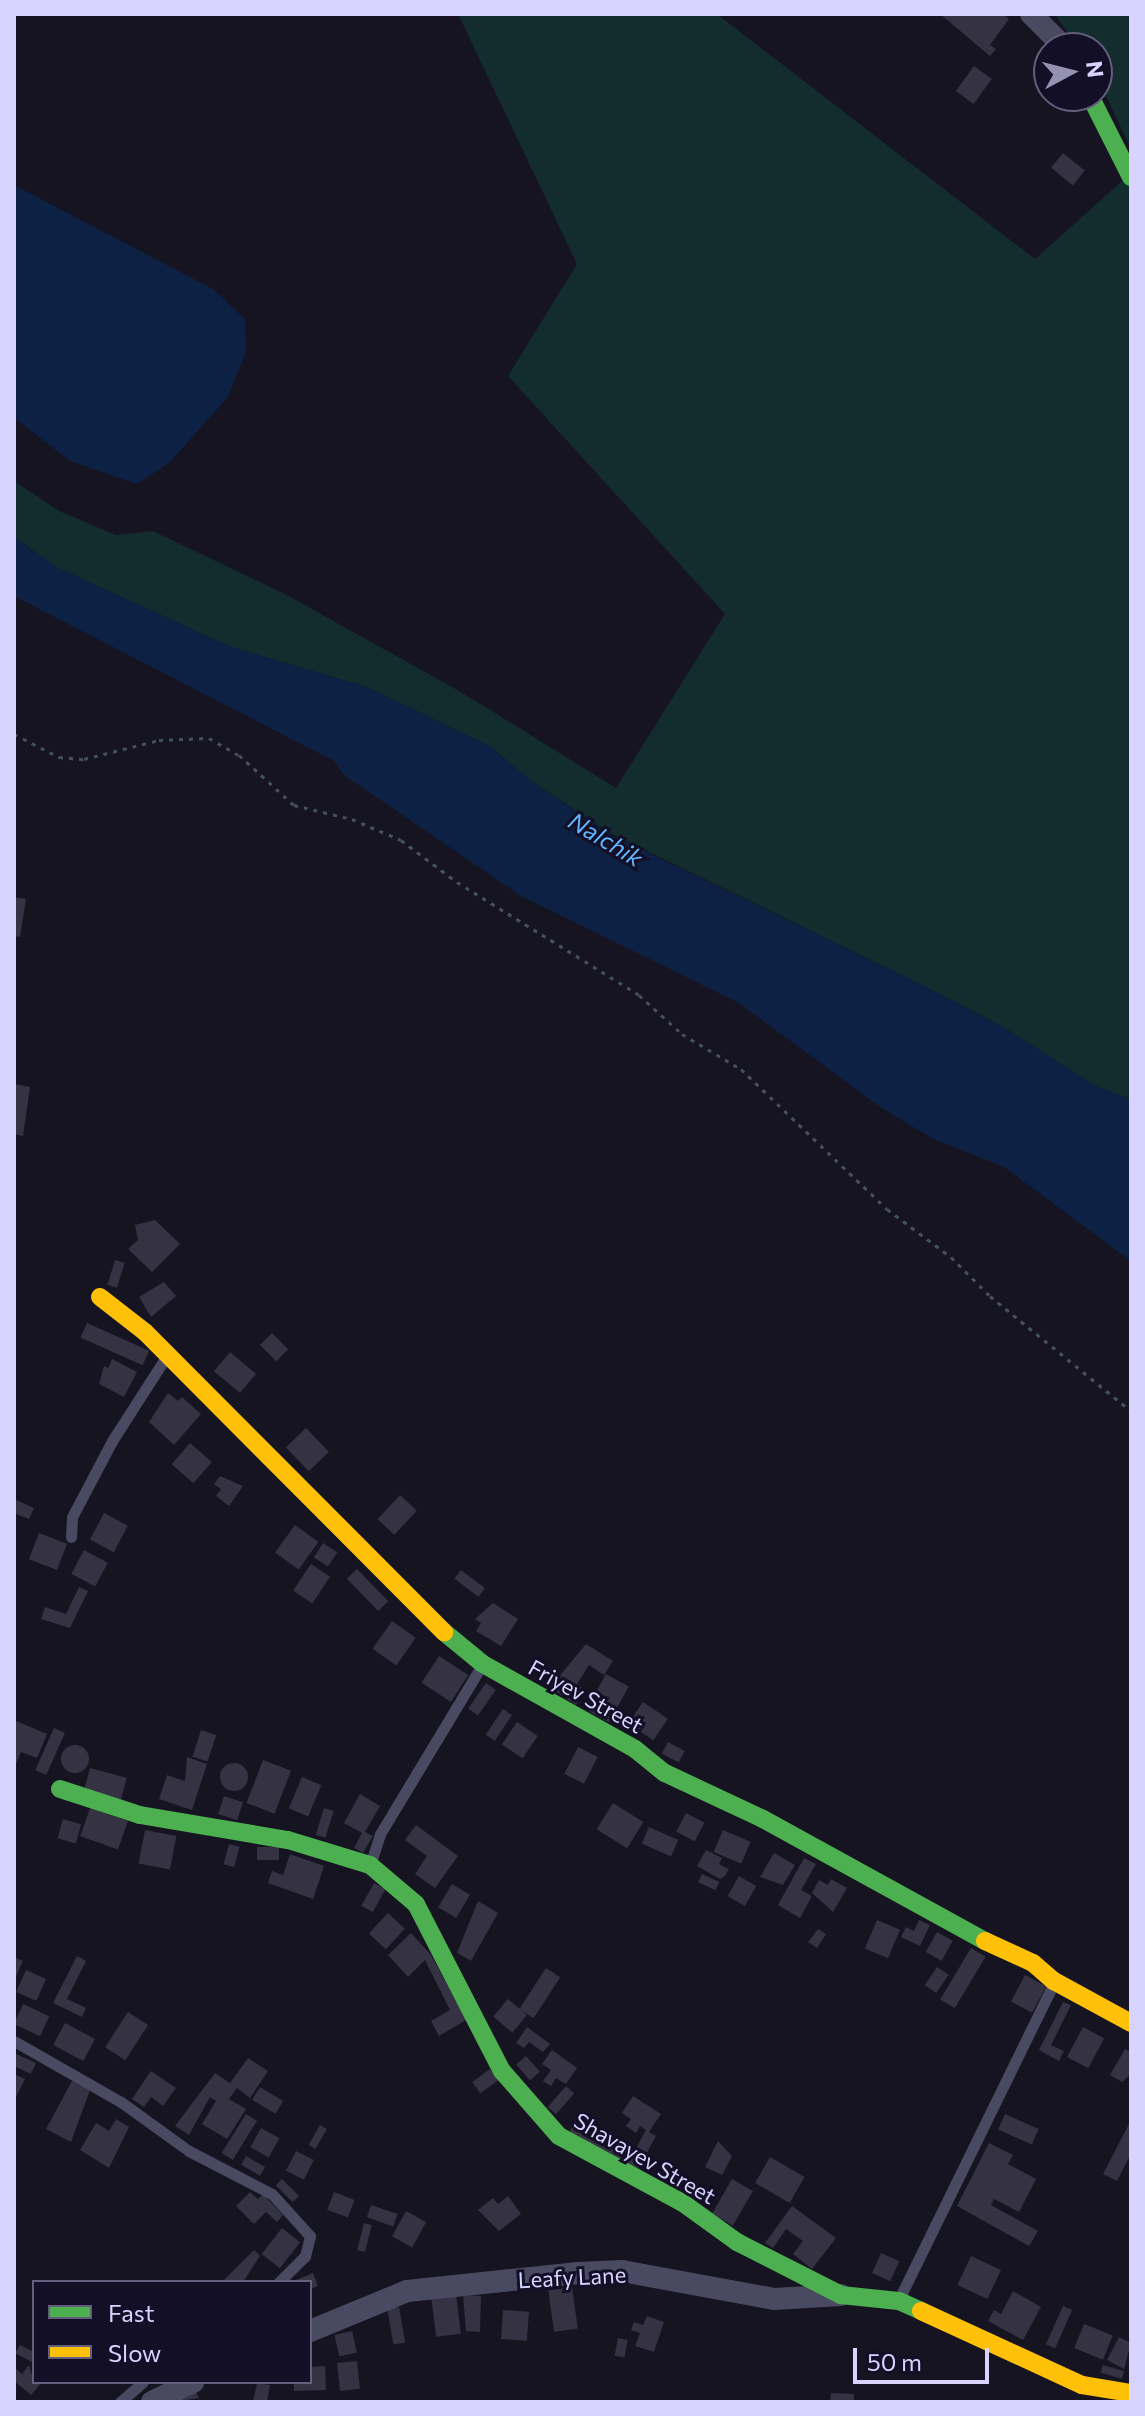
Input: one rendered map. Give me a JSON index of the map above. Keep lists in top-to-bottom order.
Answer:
{
  "streets": {
    "street": ["Friyev Street", "Shavayev Street", "Leafy Lane"]
  },
  "crossings": [
    ["Shavayev Street", "Leafy Lane"]
  ],
  "water": ["Nalchik"],
  "legend": ["Fast", "Slow"],
  "scale_bar": "50 m",
  "north": "right"
}
